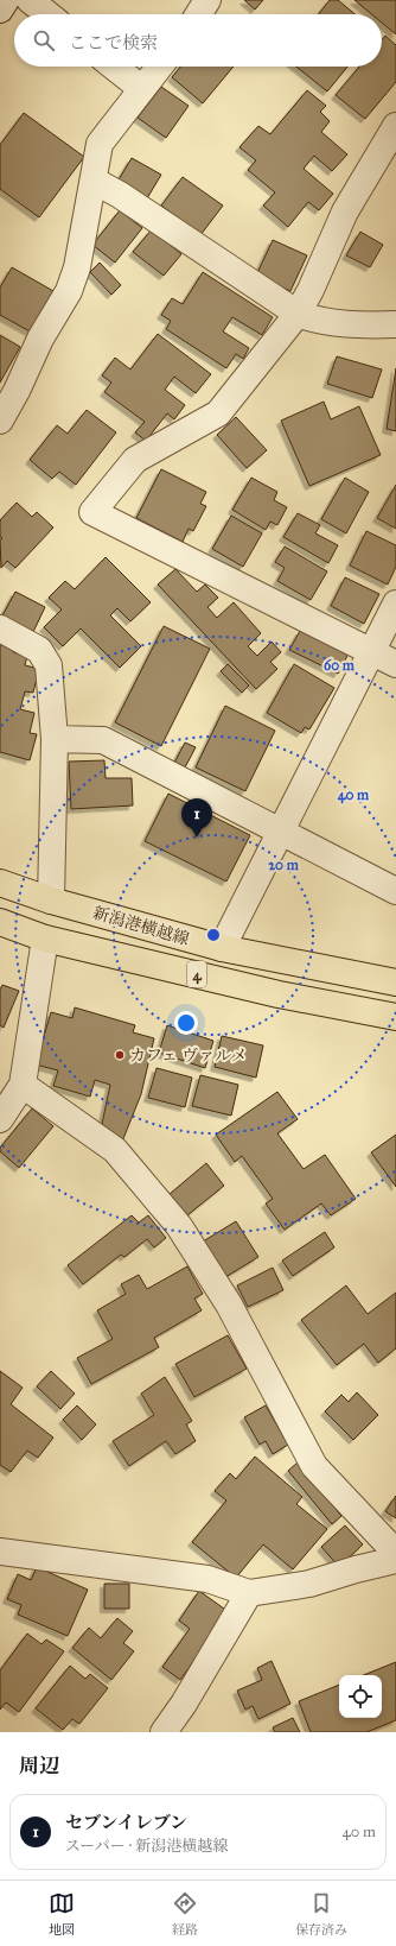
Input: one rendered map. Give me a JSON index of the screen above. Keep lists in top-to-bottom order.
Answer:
{
  "streets": {
    "main road": ["新潟港横越線", "4"]
  },
  "places": ["カフェ ヴァルメ"],
  "page": {
    "search": "ここで検索",
    "pins": "1",
    "heading": "周辺",
    "list": [
      {
        "mark": "1",
        "name": "セブンイレブン",
        "note": "スーパー · 新潟港横越線",
        "value": "40 m"
      }
    ],
    "nav": ["地図", "経路", "保存済み"]
  },
  "rings": ["60 m", "40 m", "20 m"]
}
